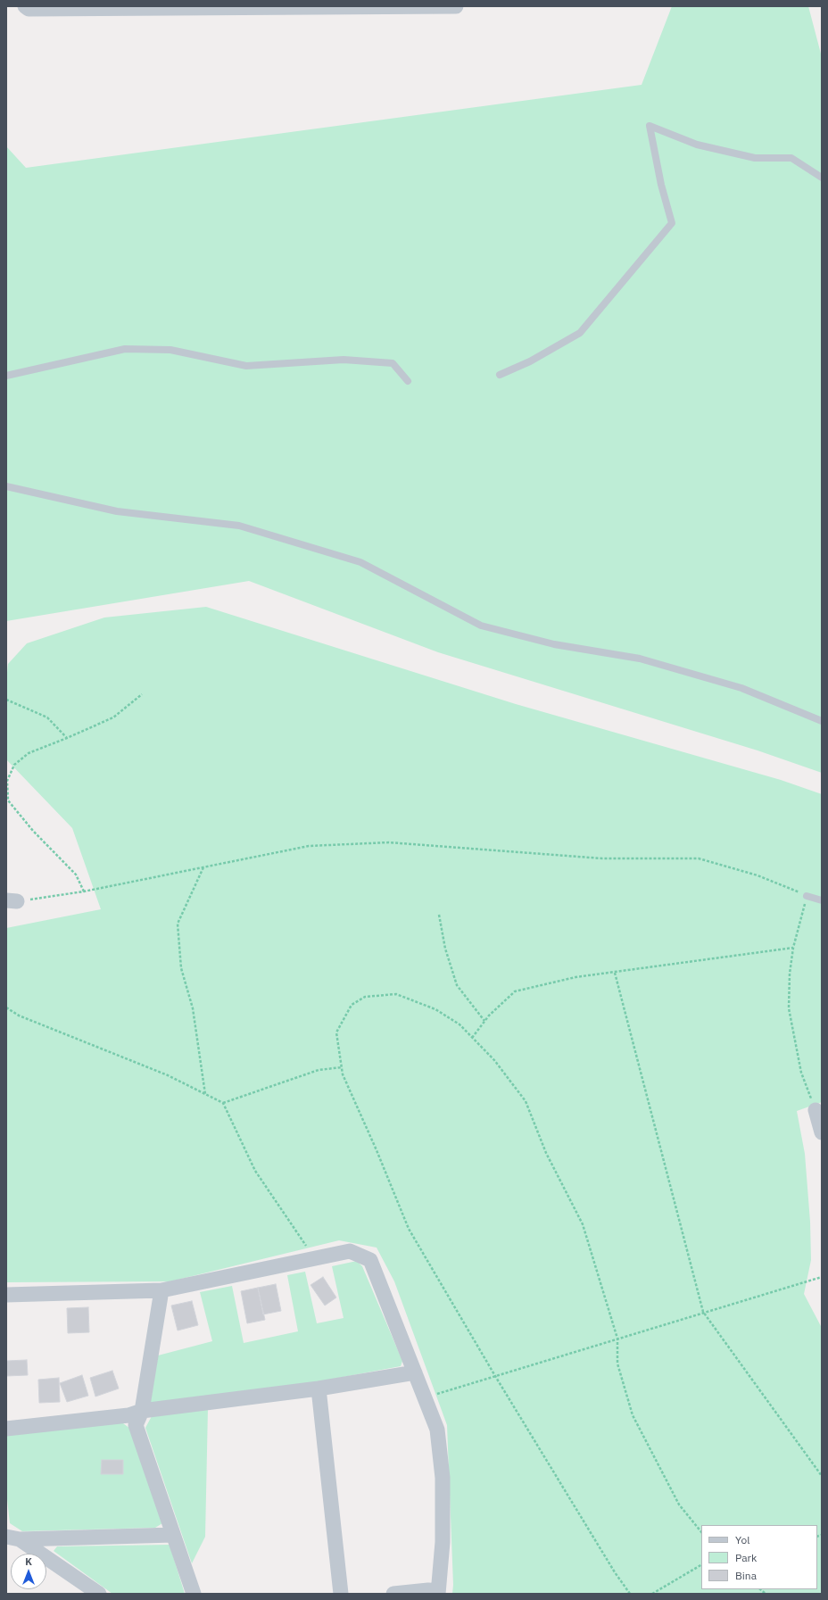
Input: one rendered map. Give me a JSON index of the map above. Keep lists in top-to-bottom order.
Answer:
{
  "legend": ["Yol", "Park", "Bina"],
  "north": "top"
}
